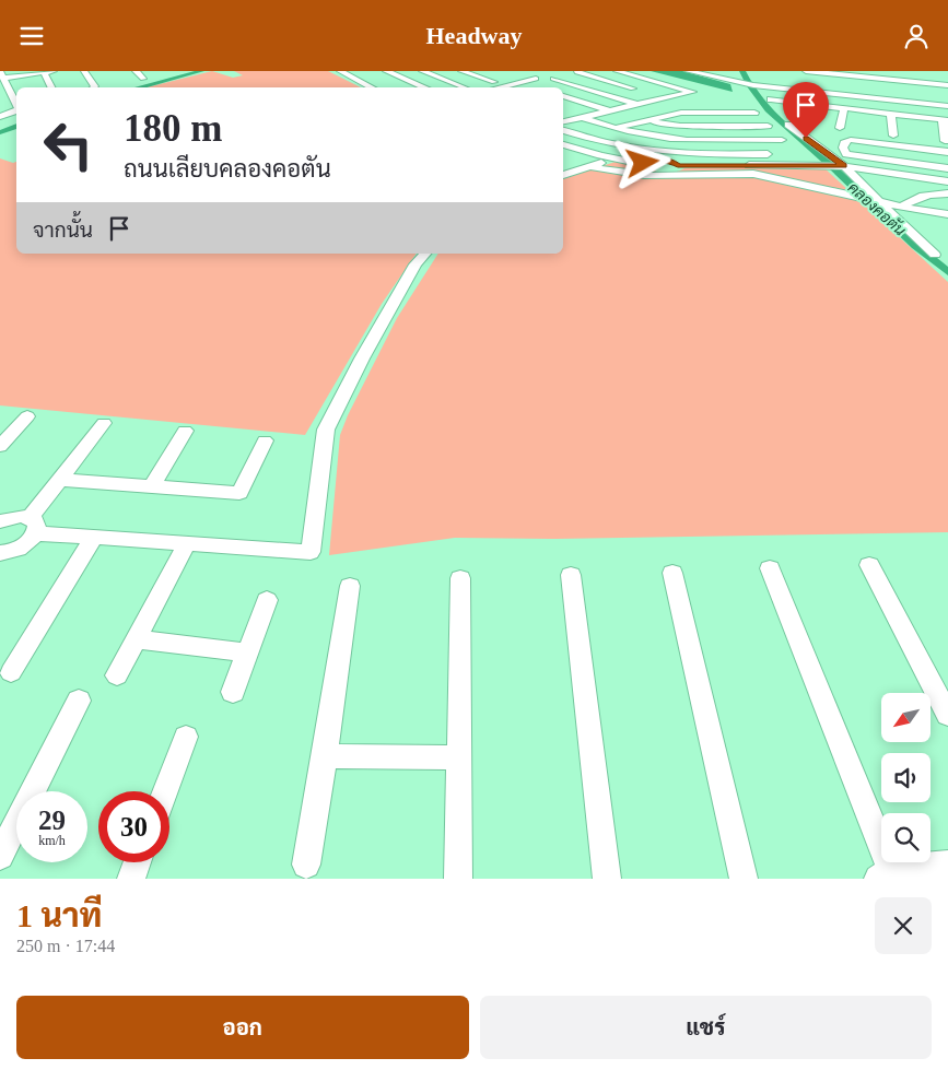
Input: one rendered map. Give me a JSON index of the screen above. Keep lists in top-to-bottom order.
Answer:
{
  "water": ["คลองคอตัน"],
  "north": "bottom left",
  "page": {
    "header": "Headway",
    "turn": ["180 m", "ถนนเลียบคลองคอตัน"],
    "then": "จากนั้น",
    "speed": "29 km/h",
    "limit": "30",
    "heading": ["1 นาที", "250 m · 17:44"],
    "buttons": ["ออก", "แชร์"]
  }
}
